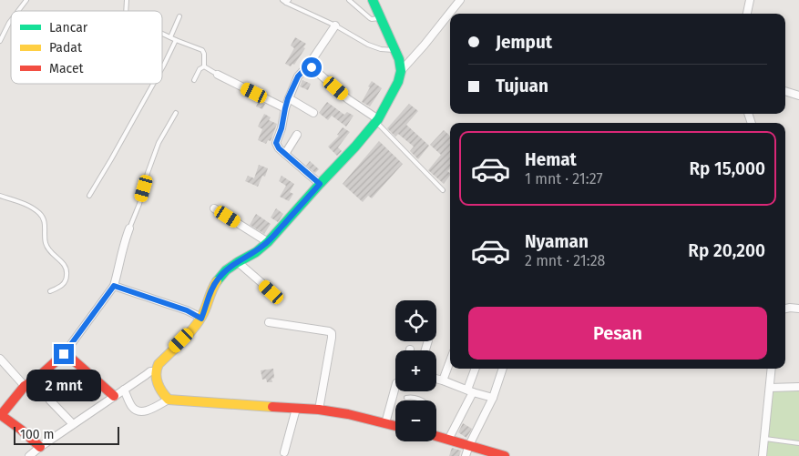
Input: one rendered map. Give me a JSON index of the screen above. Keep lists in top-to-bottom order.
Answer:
{
  "legend": ["Lancar", "Padat", "Macet"],
  "scale_bar": "100 m",
  "page": {
    "banner": ["Jemput", "Tujuan"],
    "list": [
      {
        "name": "Hemat",
        "note": "1 mnt · 21:27",
        "value": "Rp 15,000"
      },
      {
        "name": "Nyaman",
        "note": "2 mnt · 21:28",
        "value": "Rp 20,200"
      }
    ],
    "buttons": "Pesan",
    "map_buttons": ["+", "−"],
    "bubble": "2 mnt",
    "scale": "100 m"
  }
}
